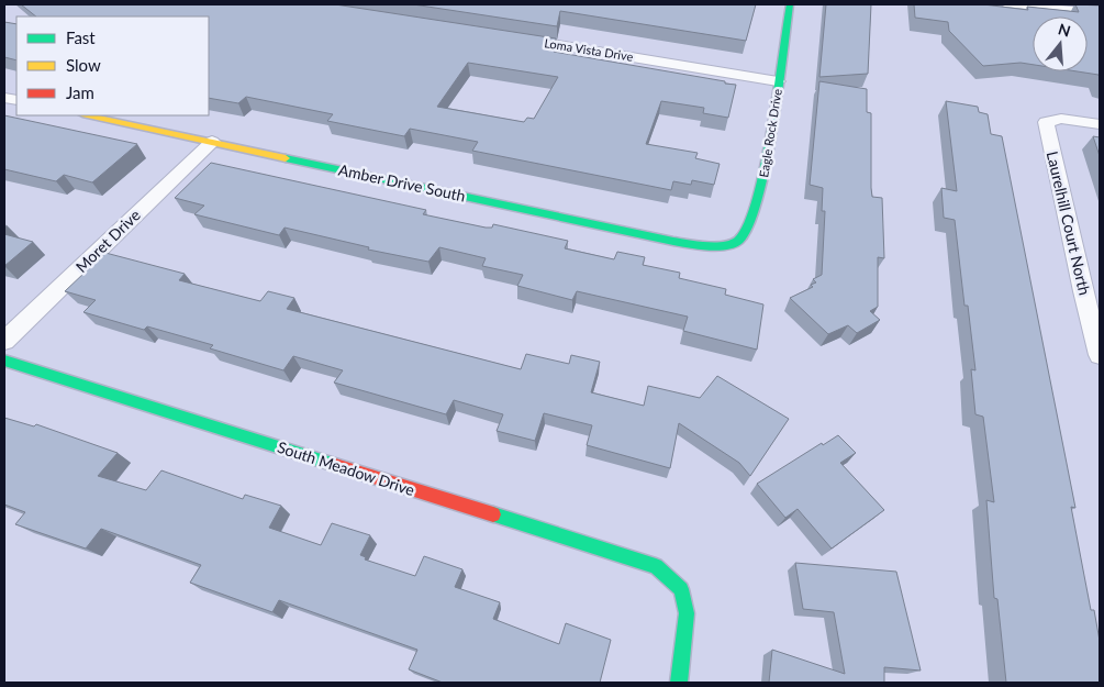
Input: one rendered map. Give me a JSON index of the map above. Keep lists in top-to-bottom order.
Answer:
{
  "streets": {
    "street": [
      "Loma Vista Drive",
      "Eagle Rock Drive",
      "Amber Drive South",
      "Laurelhill Court North",
      "Moret Drive",
      "South Meadow Drive"
    ]
  },
  "crossings": [
    ["Loma Vista Drive", "Eagle Rock Drive"],
    ["Eagle Rock Drive", "Amber Drive South"],
    ["Amber Drive South", "Moret Drive"]
  ],
  "legend": ["Fast", "Slow", "Jam"],
  "north": "top"
}
